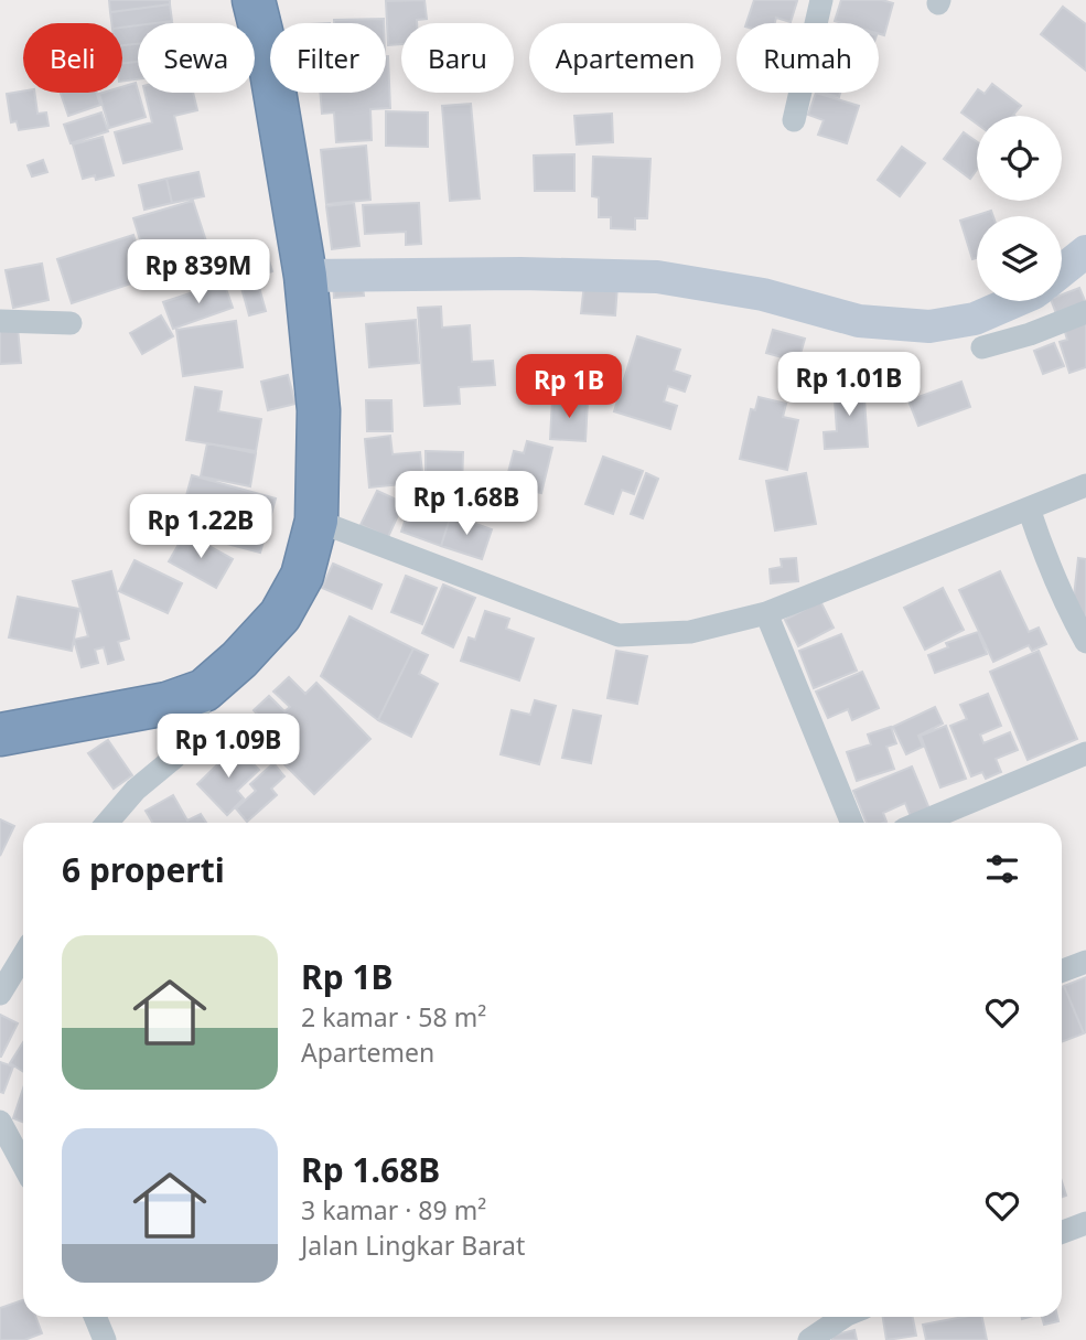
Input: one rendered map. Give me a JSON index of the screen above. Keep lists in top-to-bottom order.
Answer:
{
  "page": {
    "chip": [
      "Beli",
      "Sewa",
      "Filter",
      "Baru",
      "Apartemen",
      "Rumah"
    ],
    "price": [
      "Rp 839M",
      "Rp 1.01B",
      "Rp 1B",
      "Rp 1.68B",
      "Rp 1.22B",
      "Rp 1.09B"
    ],
    "heading": "6 properti",
    "list": [
      {
        "name": "Rp 1B",
        "note": "2 kamar · 58 m² · Apartemen"
      },
      {
        "name": "Rp 1.68B",
        "note": "3 kamar · 89 m² · Jalan Lingkar Barat"
      }
    ]
  }
}
